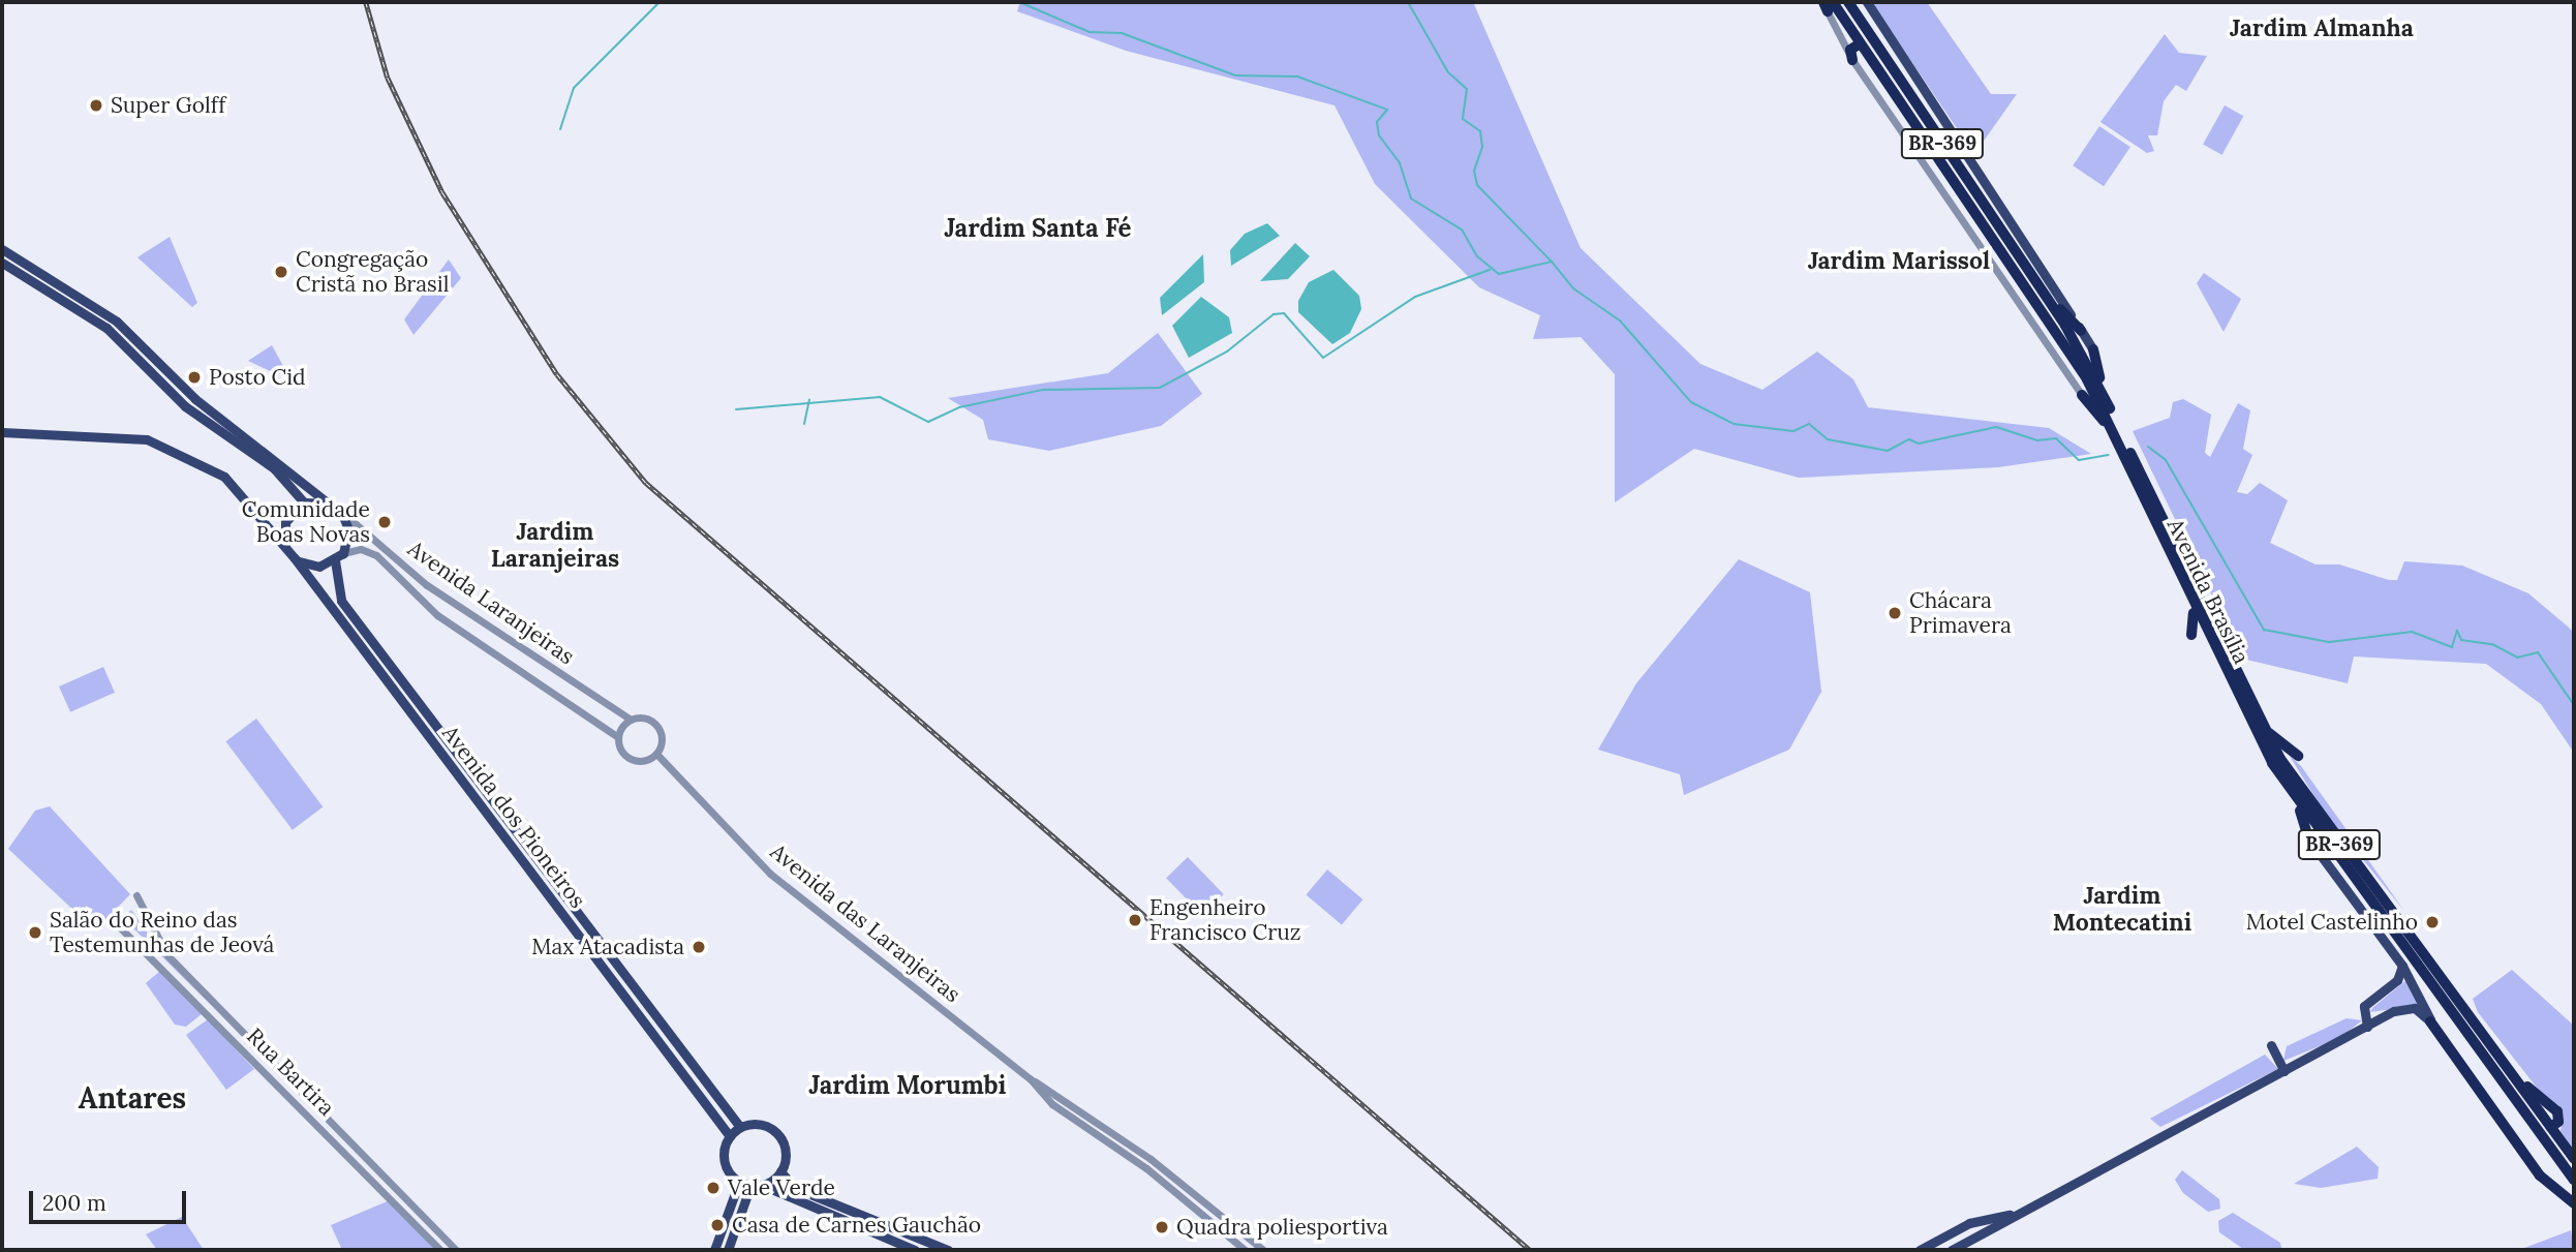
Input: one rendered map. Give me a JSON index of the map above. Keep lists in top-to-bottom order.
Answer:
{
  "streets": {
    "highway": ["BR-369", "Avenida Brasília"],
    "main road": ["Avenida Laranjeiras", "Avenida dos Pioneiros"],
    "street": ["Avenida das Laranjeiras", "Rua Bartira"]
  },
  "crossings": [
    ["Avenida Laranjeiras", "Avenida dos Pioneiros"],
    ["Avenida Laranjeiras", "Avenida das Laranjeiras"]
  ],
  "districts": [
    "Jardim Almanha",
    "Jardim Santa Fé",
    "Jardim Marissol",
    "Jardim Laranjeiras",
    "Jardim Montecatini",
    "Jardim Morumbi",
    "Antares"
  ],
  "places": [
    "Super Golff",
    "Congregação Cristã no Brasil",
    "Posto Cid",
    "Comunidade Boas Novas",
    "Chácara Primavera",
    "Engenheiro Francisco Cruz",
    "Motel Castelinho",
    "Salão do Reino das Testemunhas de Jeová",
    "Max Atacadista",
    "Vale Verde",
    "Casa de Carnes Gauchão",
    "Quadra poliesportiva"
  ],
  "scale_bar": "200 m"
}
